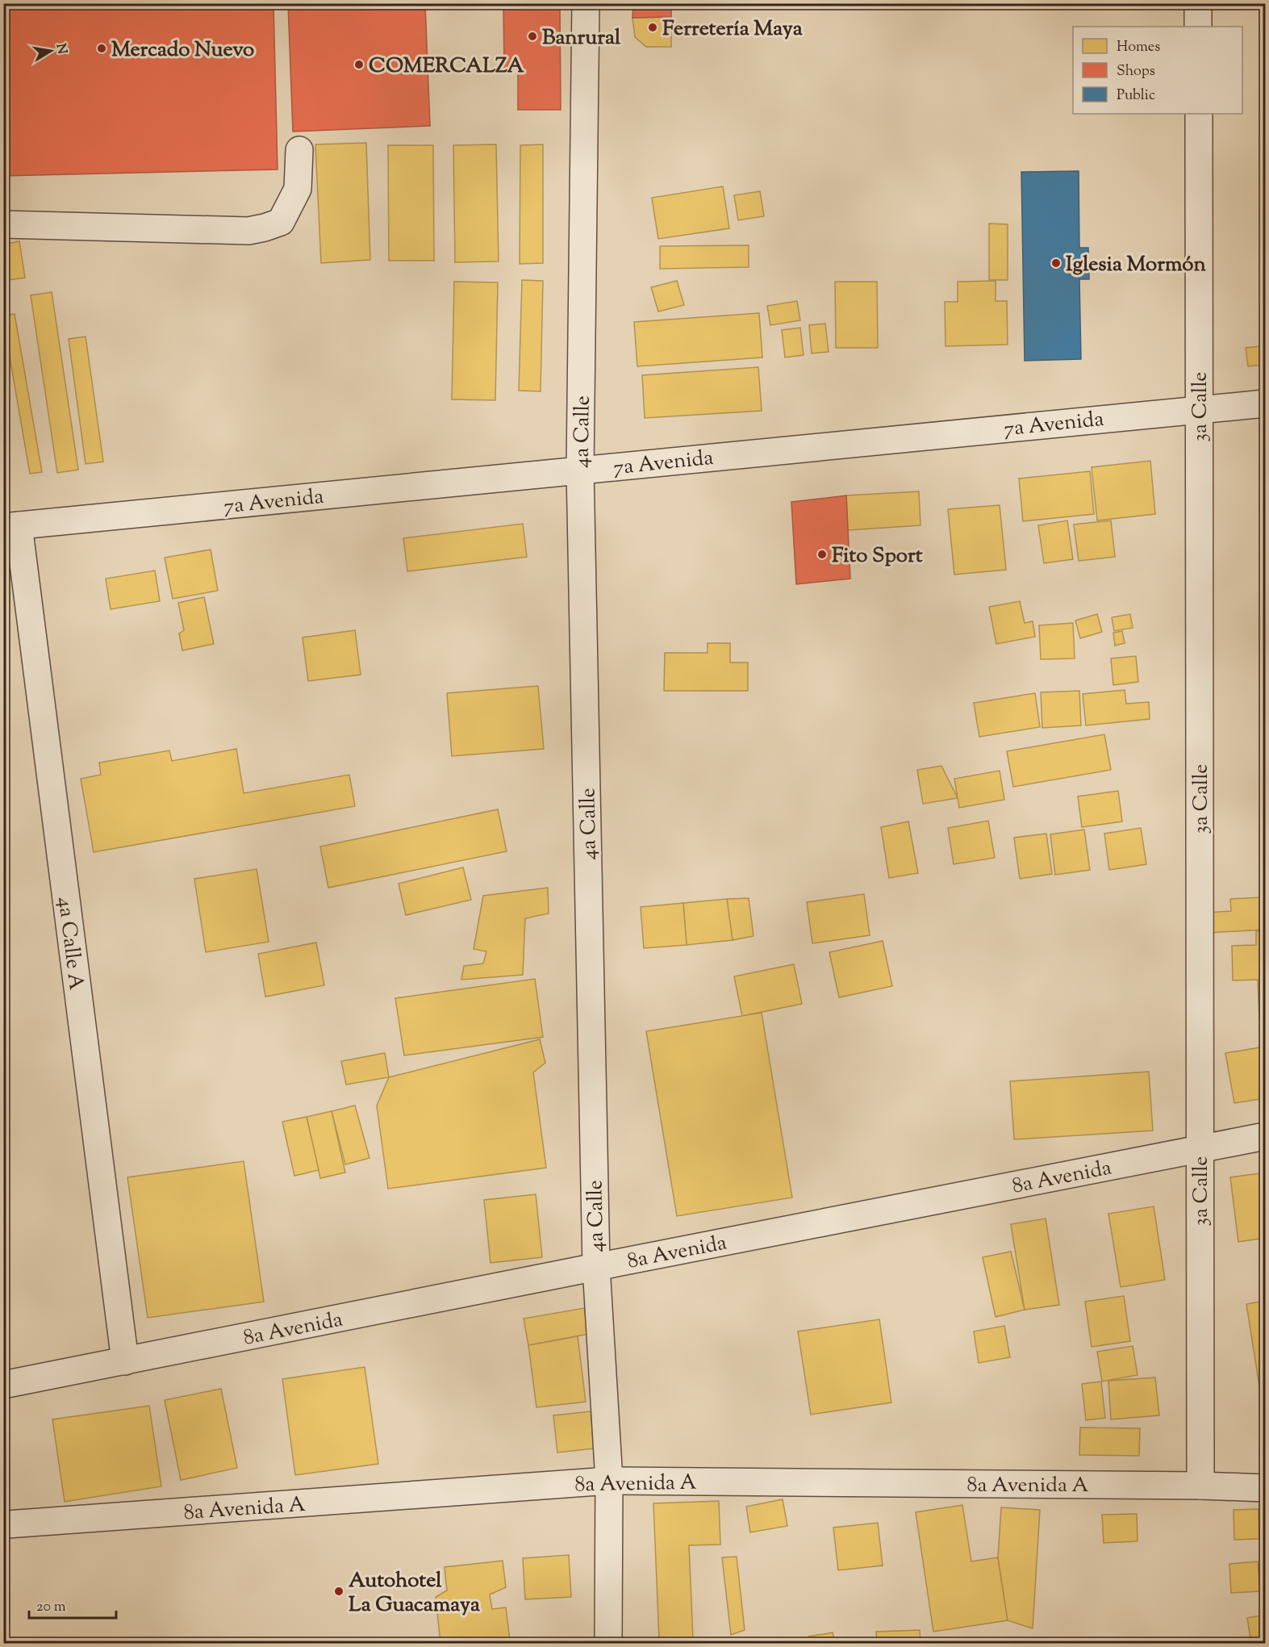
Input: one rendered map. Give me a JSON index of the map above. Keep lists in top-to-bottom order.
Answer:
{
  "streets": {
    "street": [
      "3a Calle",
      "7a Avenida",
      "4a Calle",
      "4a Calle A",
      "8a Avenida",
      "8a Avenida A"
    ]
  },
  "crossings": [
    ["3a Calle", "7a Avenida"],
    ["3a Calle", "8a Avenida"],
    ["3a Calle", "8a Avenida A"],
    ["7a Avenida", "4a Calle"],
    ["7a Avenida", "4a Calle A"],
    ["4a Calle", "8a Avenida"],
    ["4a Calle", "8a Avenida A"],
    ["4a Calle A", "8a Avenida"]
  ],
  "places": [
    "Ferretería Maya",
    "Banrural",
    "Mercado Nuevo",
    "COMERCALZA",
    "Iglesia Mormón",
    "Fito Sport",
    "Autohotel La Guacamaya"
  ],
  "legend": ["Homes", "Shops", "Public"],
  "scale_bar": "20 m",
  "north": "right"
}
